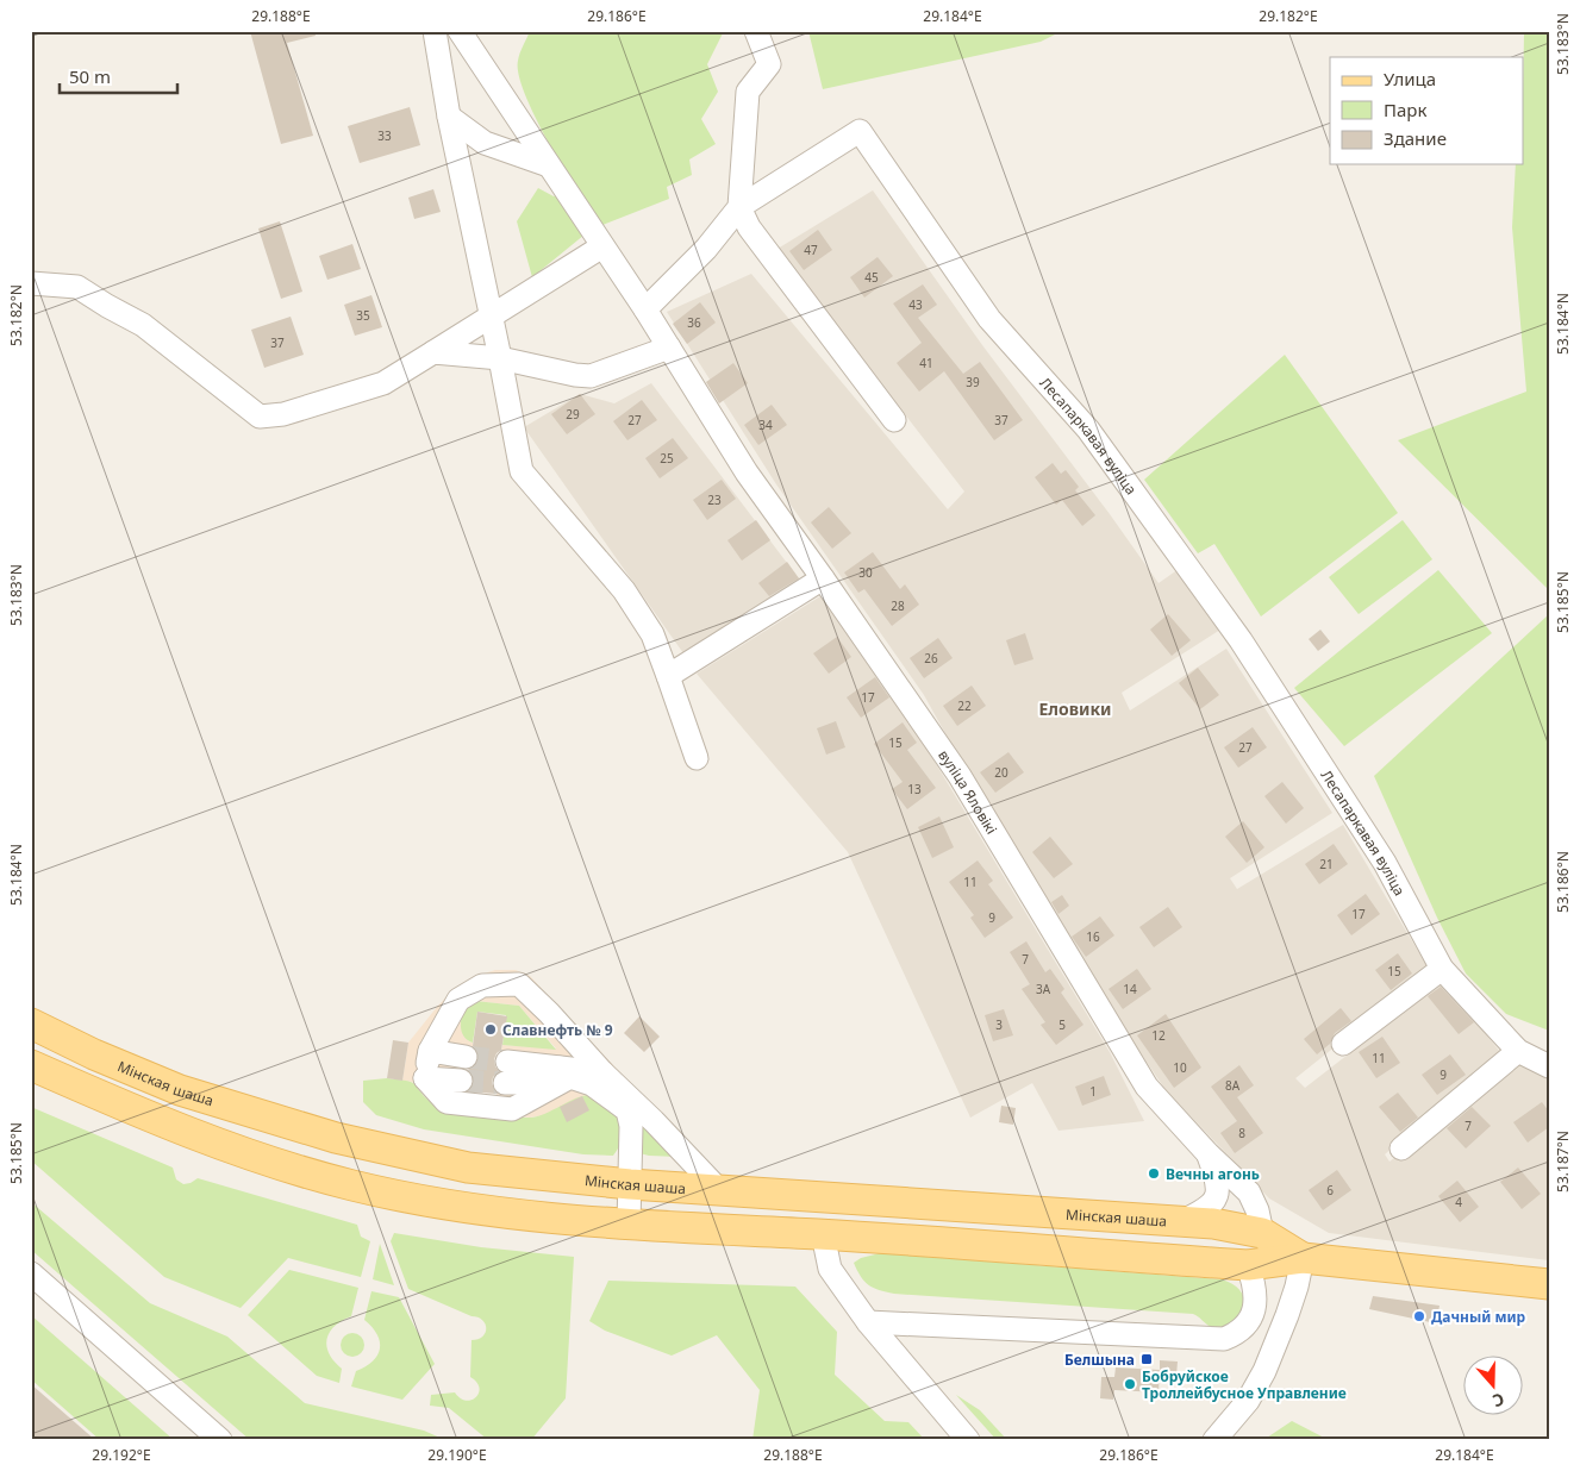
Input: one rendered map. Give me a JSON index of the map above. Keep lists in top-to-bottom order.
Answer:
{
  "streets": {
    "main road": ["Мінская шаша"],
    "street": ["Лесапаркавая вуліца", "вуліца Яловікі"]
  },
  "crossings": [
    ["вуліца Яловікі", "Мінская шаша"]
  ],
  "districts": ["Еловики"],
  "places": {
    "other": [
      "Славнефть № 9",
      "Вечны агонь",
      "Дачный мир",
      "Бобруйское Троллейбусное Управление"
    ],
    "transit": ["Белшына"]
  },
  "house_numbers": [
    "33",
    "47",
    "45",
    "43",
    "35",
    "36",
    "37",
    "41",
    "39",
    "29",
    "27",
    "37",
    "34",
    "25",
    "23",
    "30",
    "28",
    "26",
    "17",
    "22",
    "15",
    "27",
    "20",
    "13",
    "21",
    "11",
    "17",
    "9",
    "16",
    "7",
    "15",
    "3А",
    "14",
    "3",
    "5",
    "12",
    "11",
    "10",
    "9",
    "8А",
    "1",
    "7",
    "8",
    "6",
    "4"
  ],
  "legend": ["Улица", "Парк", "Здание"],
  "scale_bar": "50 m",
  "north": "bottom",
  "coordinates": [
    "29.188°E",
    "29.186°E",
    "29.184°E",
    "29.182°E",
    "53.183°N",
    "53.182°N",
    "53.184°N",
    "53.185°N",
    "53.186°N",
    "53.187°N",
    "29.192°E",
    "29.190°E"
  ]
}
